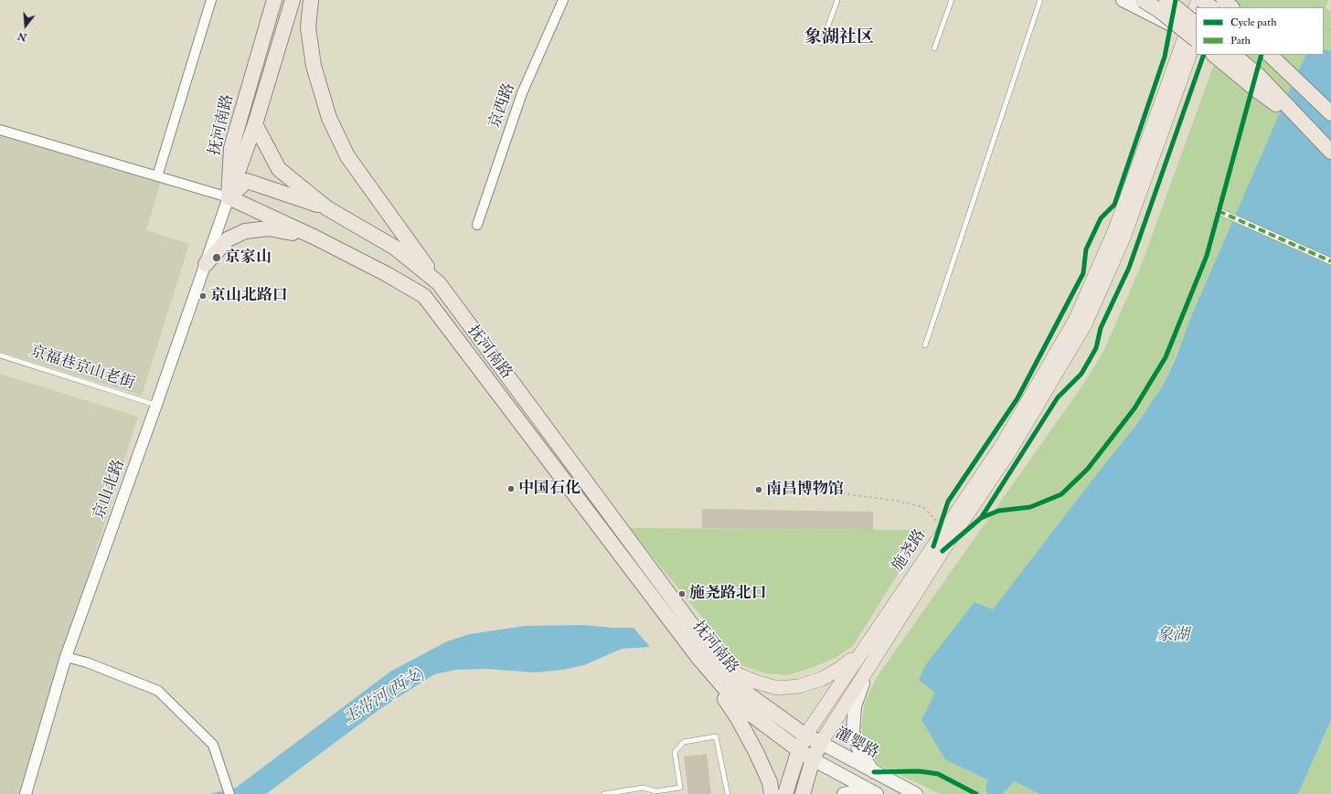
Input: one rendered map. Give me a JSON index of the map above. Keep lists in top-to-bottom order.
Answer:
{
  "streets": {
    "highway": ["抚河南路"],
    "main road": ["施尧路", "灌婴路"],
    "street": ["京西路", "京山北路"],
    "lane": ["京福巷京山老街"]
  },
  "crossings": [
    ["抚河南路", "京山北路"],
    ["抚河南路", "施尧路"],
    ["抚河南路", "灌婴路"],
    ["京福巷京山老街", "京山北路"],
    ["施尧路", "灌婴路"]
  ],
  "districts": ["象湖社区"],
  "water": ["象湖", "玉带河(西支)"],
  "places": [
    "京家山",
    "京山北路口",
    "中国石化",
    "南昌博物馆",
    "施尧路北口"
  ],
  "legend": ["Cycle path", "Path"],
  "north": "bottom"
}
